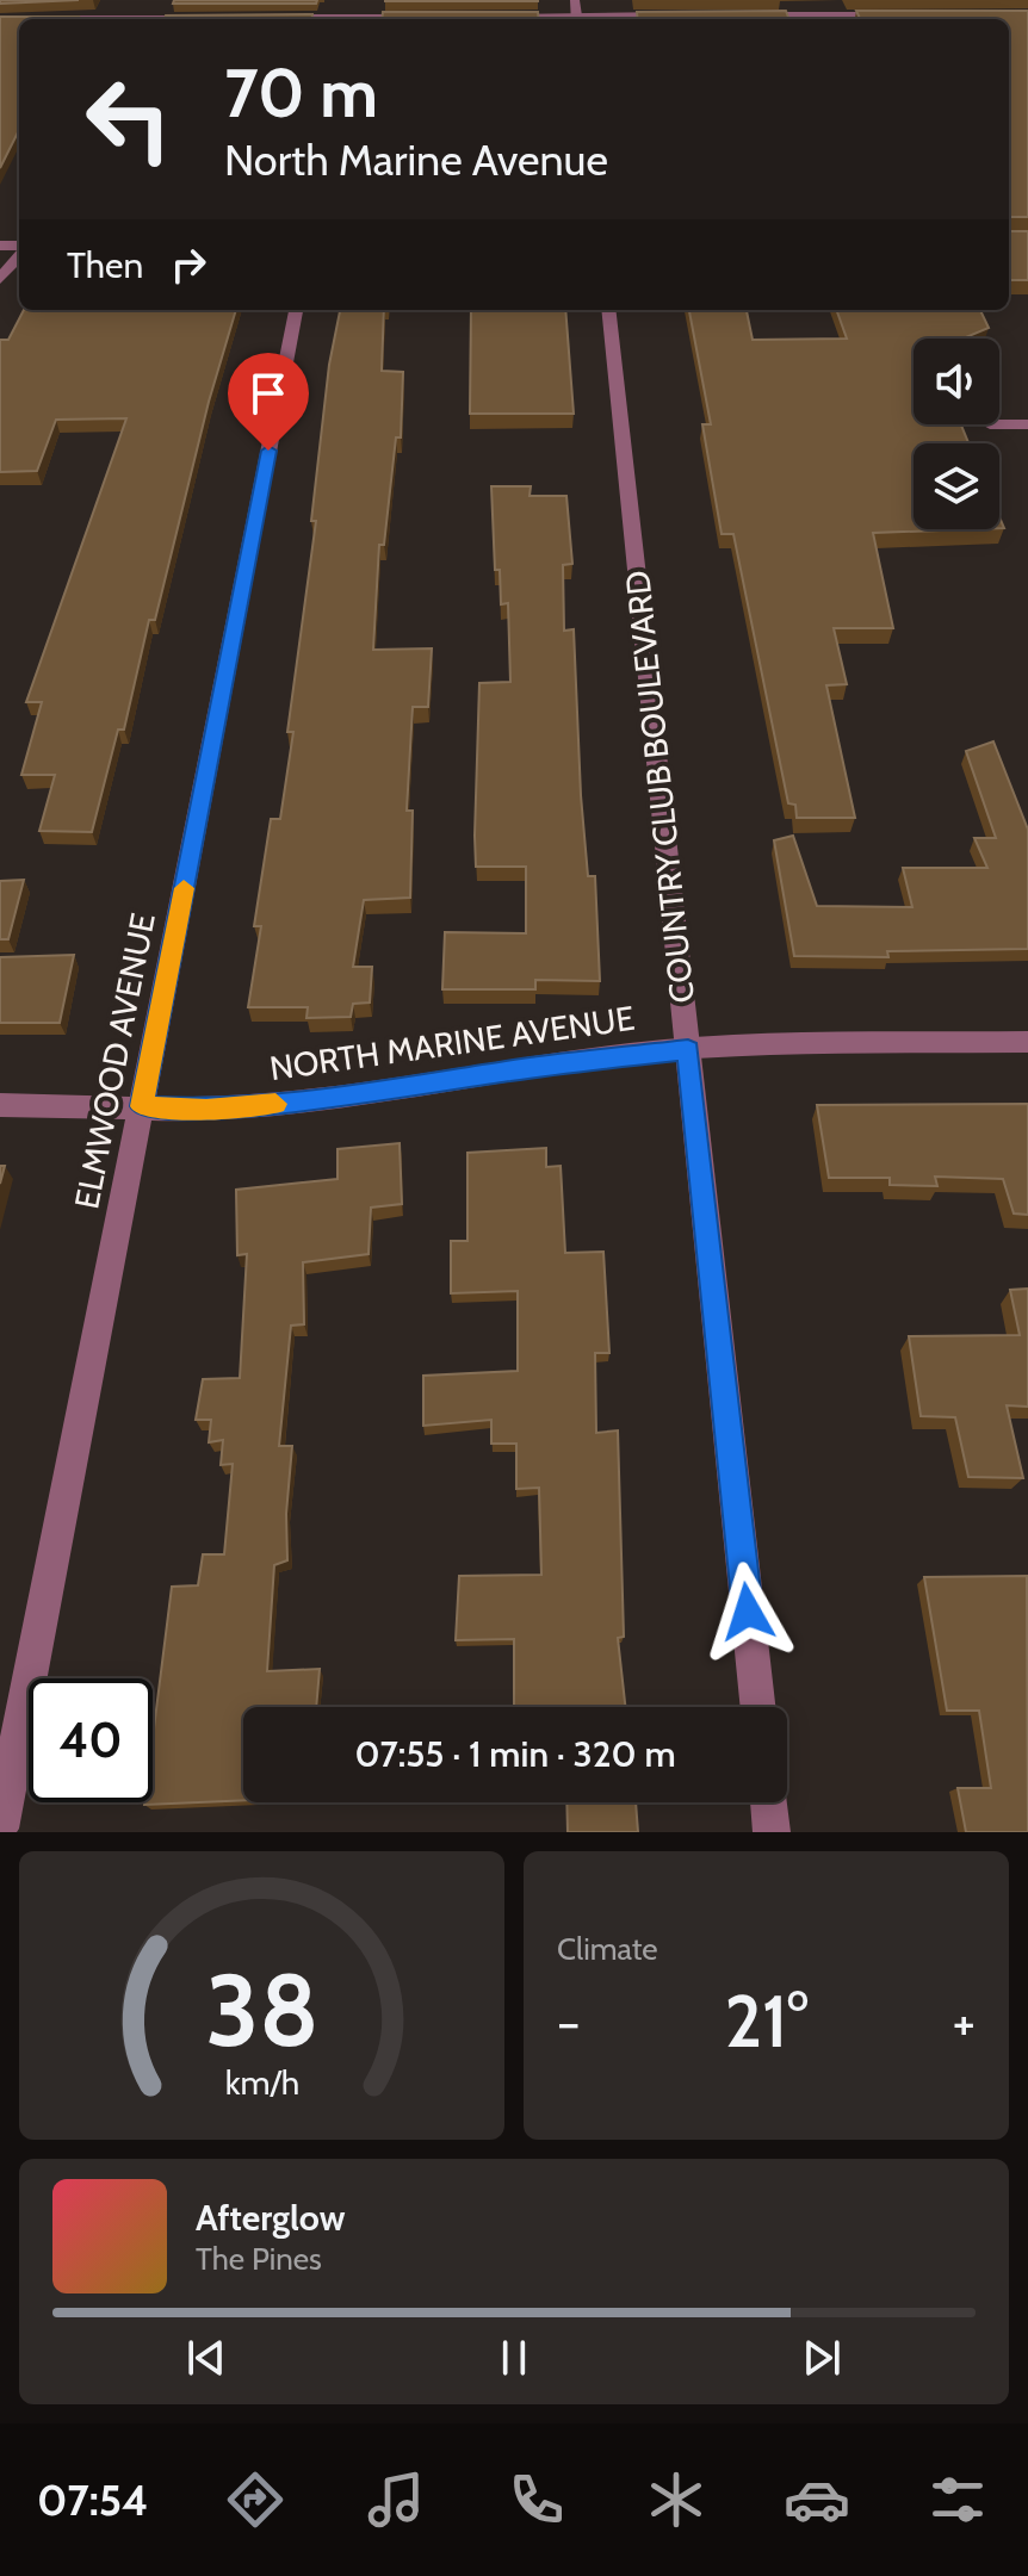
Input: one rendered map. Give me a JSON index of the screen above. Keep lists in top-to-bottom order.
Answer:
{
  "streets": {
    "street": ["COUNTRY CLUB BOULEVARD", "NORTH MARINE AVENUE", "ELMWOOD AVENUE"]
  },
  "crossings": [
    ["COUNTRY CLUB BOULEVARD", "NORTH MARINE AVENUE"],
    ["NORTH MARINE AVENUE", "ELMWOOD AVENUE"]
  ],
  "page": {
    "turn": ["70 m", "North Marine Avenue"],
    "then": "Then",
    "limit": "40",
    "trip": "07:55 · 1 min · 320 m",
    "tile": "Climate",
    "heat": ["−", "21°", "+"],
    "song": ["Afterglow", "The Pines"],
    "tabs": "07:54",
    "gauge": ["38", "km/h"]
  }
}
